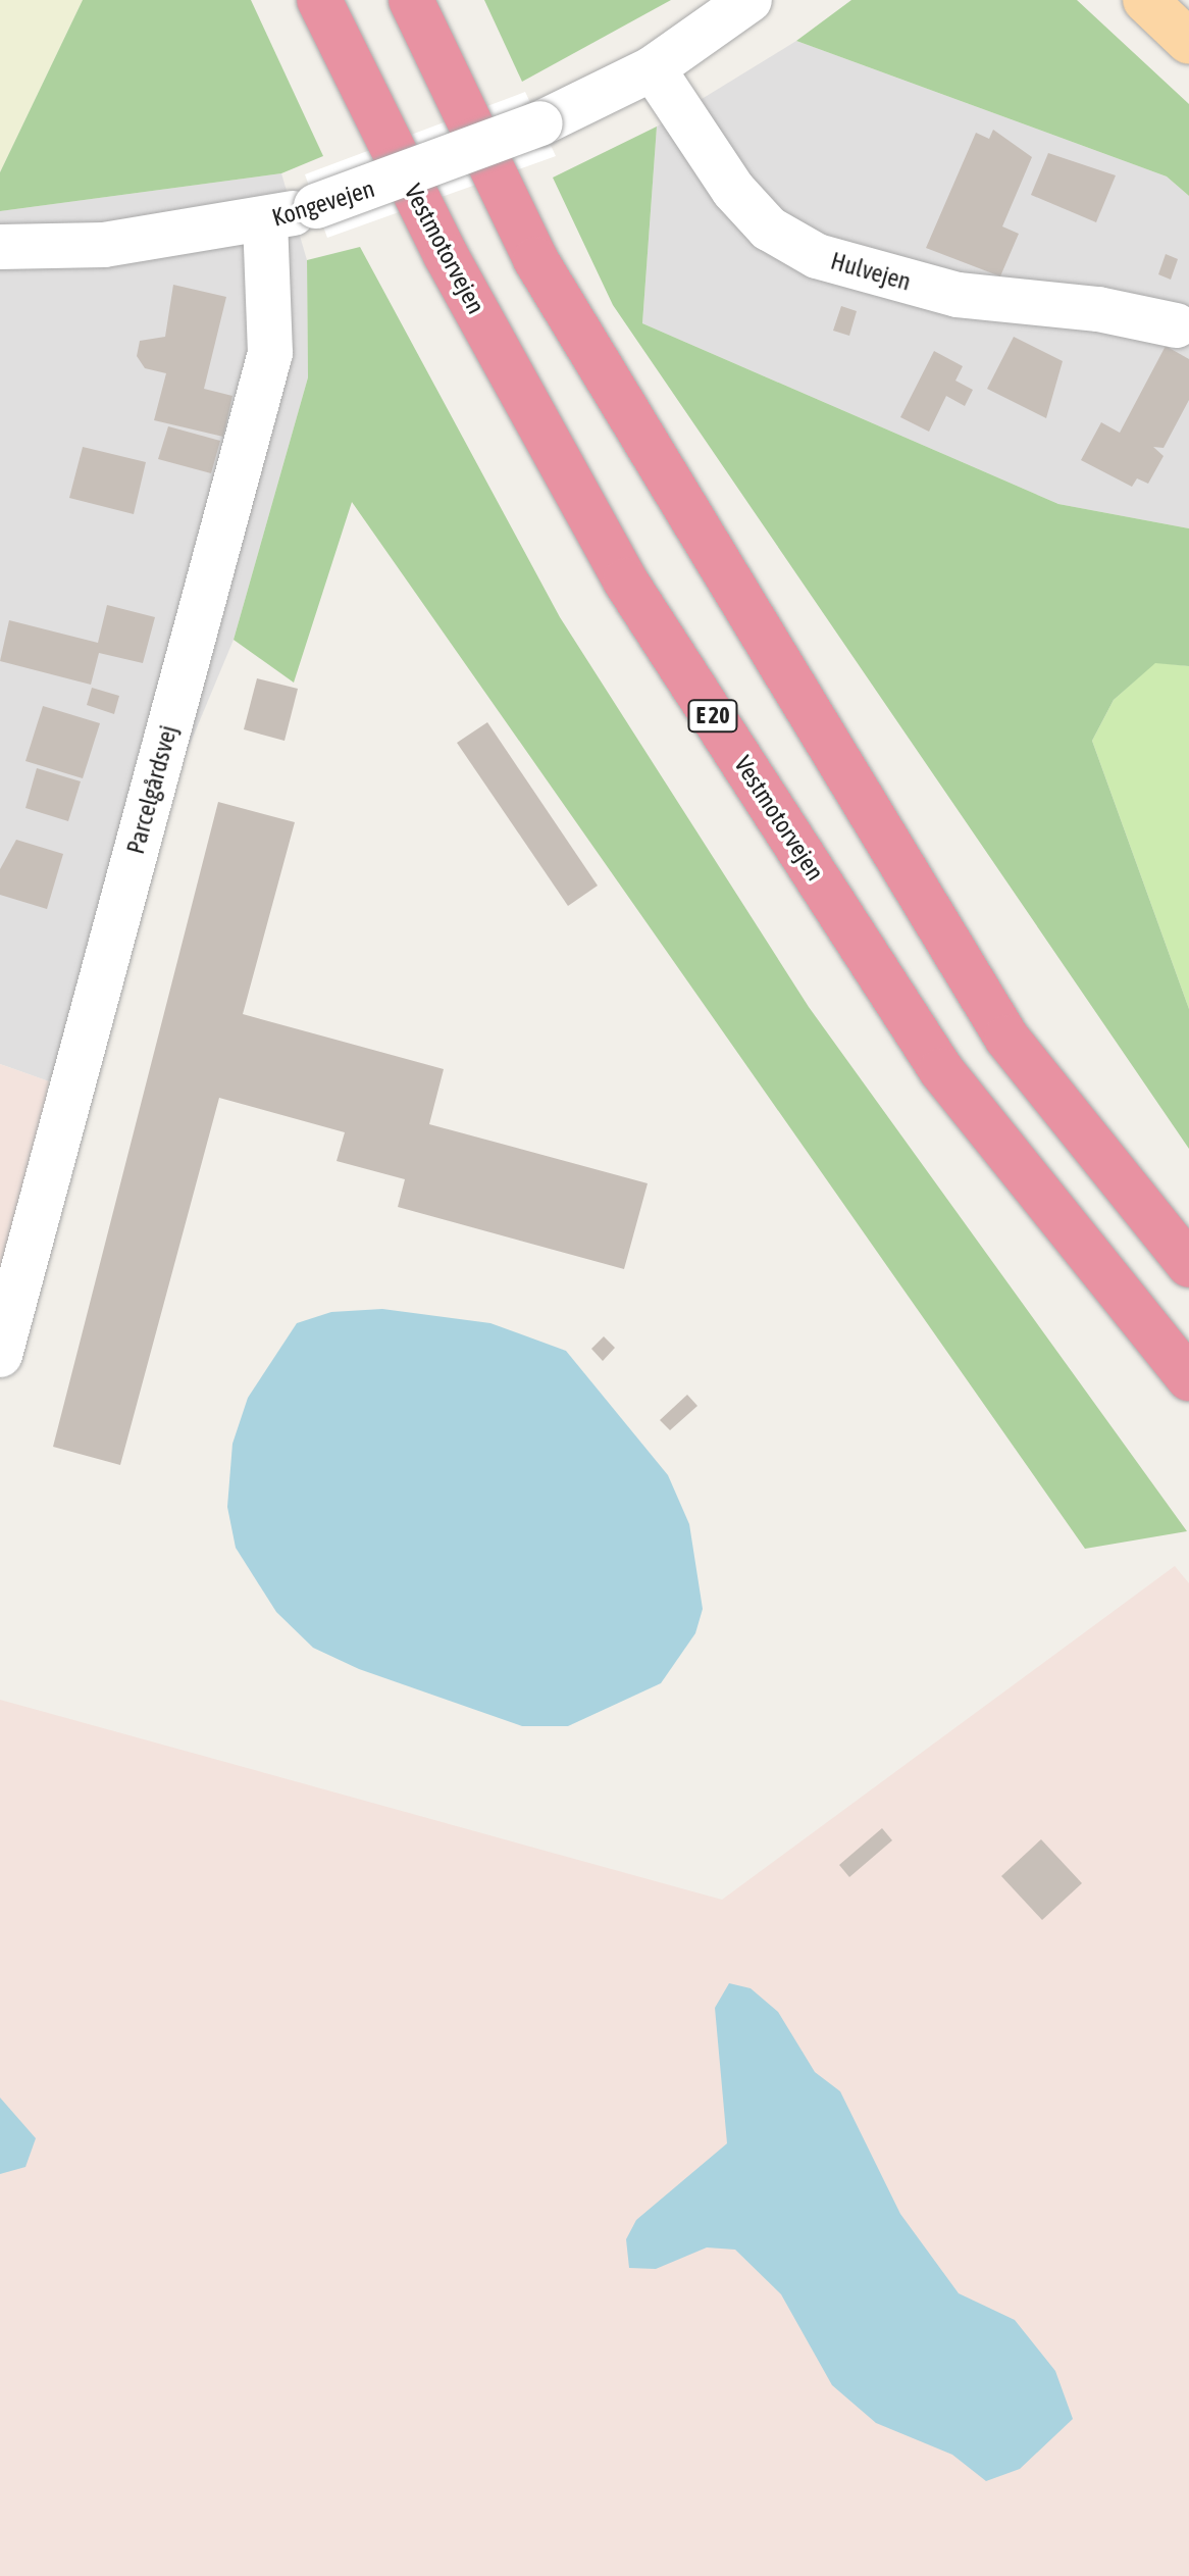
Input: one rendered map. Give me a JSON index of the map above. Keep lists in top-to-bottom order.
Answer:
{
  "streets": {
    "highway": ["Vestmotorvejen", "E 20"],
    "street": ["Kongevejen", "Hulvejen", "Parcelgårdsvej"]
  },
  "crossings": [
    ["Kongevejen", "Hulvejen"],
    ["Kongevejen", "Parcelgårdsvej"]
  ]
}
